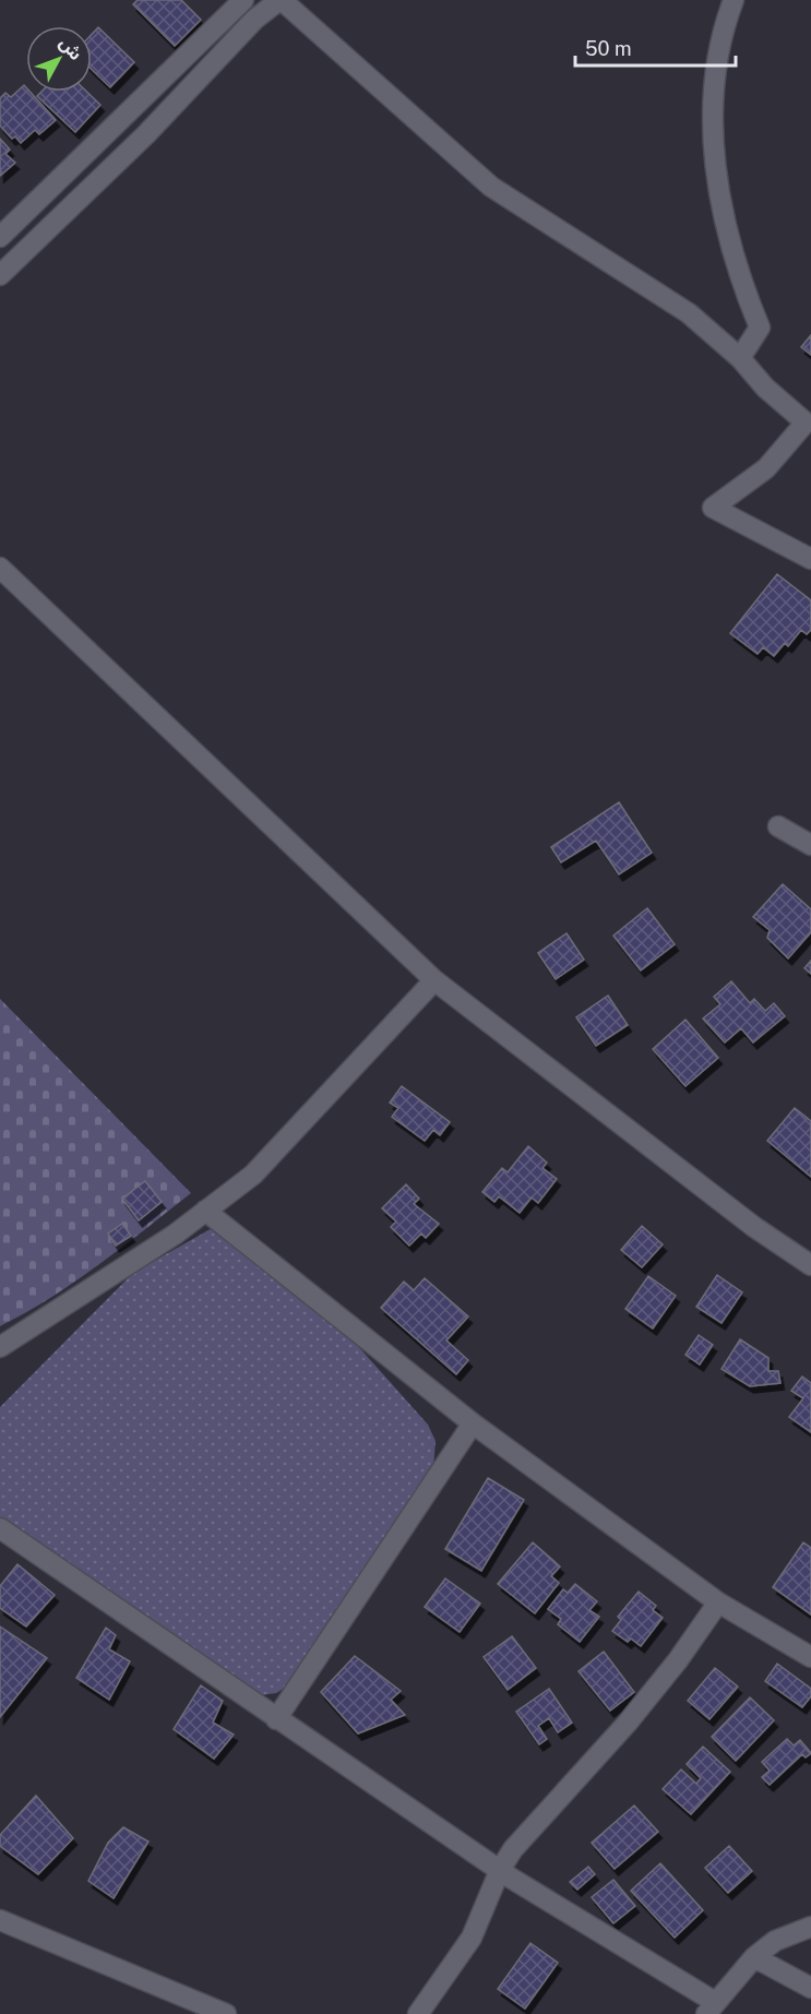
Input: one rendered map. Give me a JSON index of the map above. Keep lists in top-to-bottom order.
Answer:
{
  "scale_bar": "50 m",
  "north": "top right"
}
